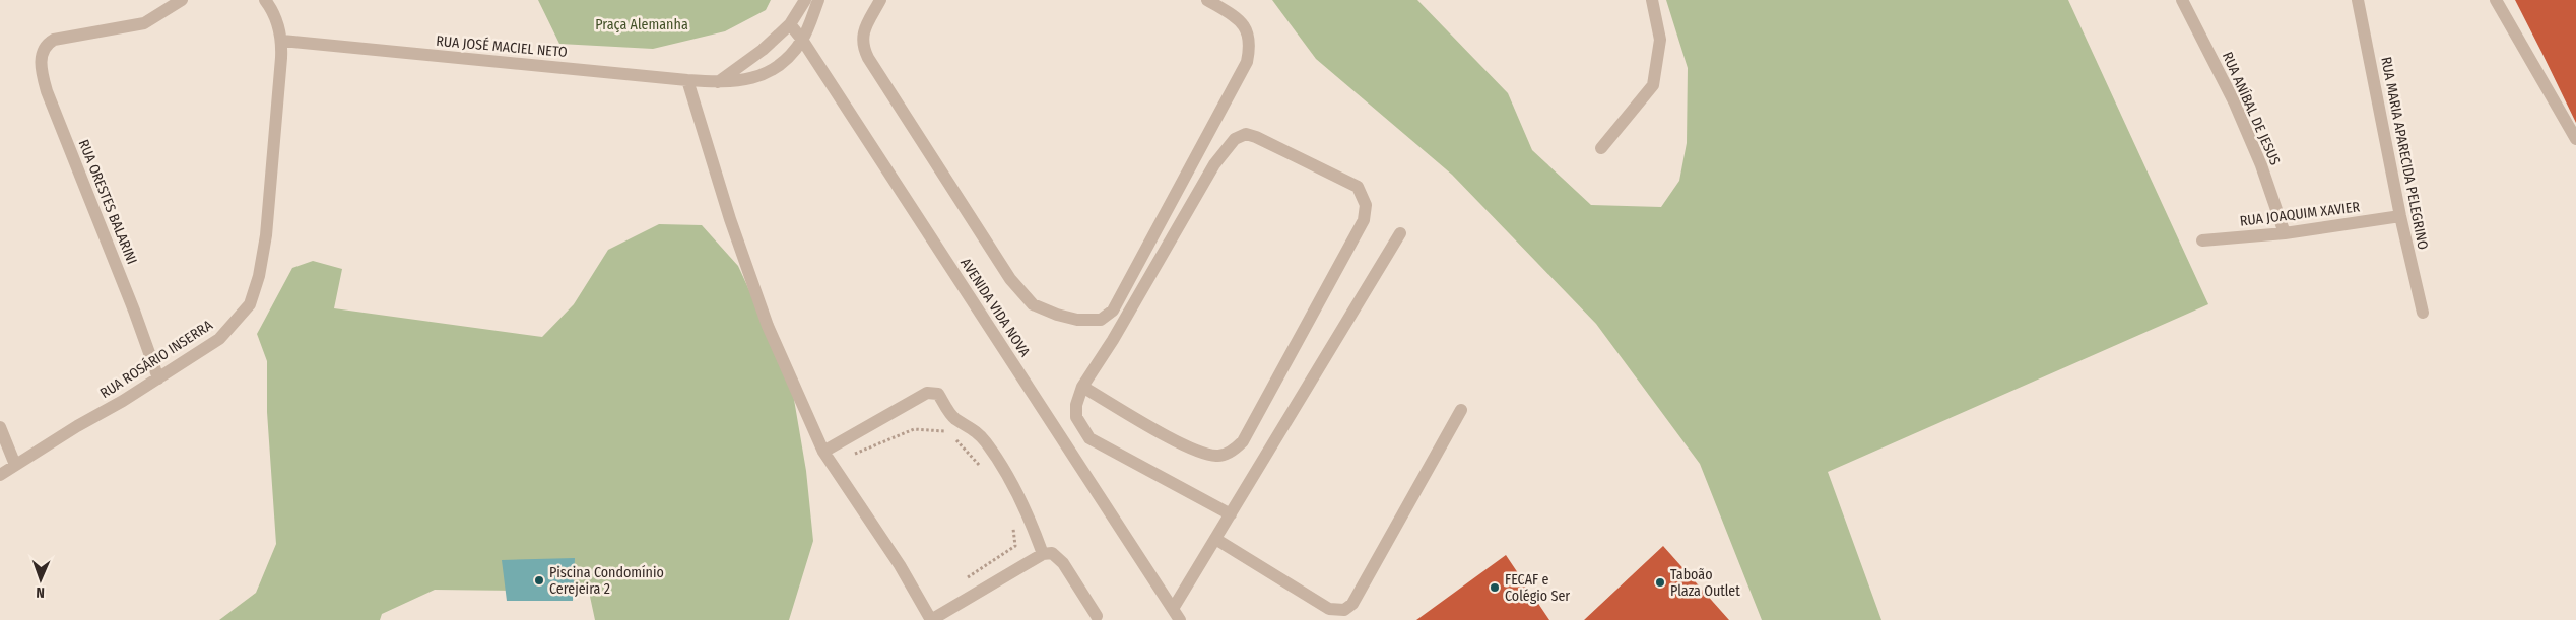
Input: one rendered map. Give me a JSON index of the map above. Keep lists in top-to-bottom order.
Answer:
{
  "streets": {
    "street": [
      "RUA JOSÉ MACIEL NETO",
      "RUA ANÍBAL DE JESUS",
      "RUA MARIA APARECIDA PELEGRINO",
      "RUA ORESTES BALARINI",
      "RUA JOAQUIM XAVIER",
      "AVENIDA VIDA NOVA",
      "RUA ROSÁRIO INSERRA"
    ]
  },
  "crossings": [
    ["RUA JOSÉ MACIEL NETO", "AVENIDA VIDA NOVA"],
    ["RUA JOSÉ MACIEL NETO", "RUA ROSÁRIO INSERRA"],
    ["RUA ANÍBAL DE JESUS", "RUA JOAQUIM XAVIER"],
    ["RUA MARIA APARECIDA PELEGRINO", "RUA JOAQUIM XAVIER"],
    ["RUA ORESTES BALARINI", "RUA ROSÁRIO INSERRA"]
  ],
  "parks": ["Praça Alemanha"],
  "places": ["Piscina Condomínio Cerejeira 2", "Taboão Plaza Outlet", "FECAF e Colégio Ser"],
  "north": "bottom"
}
